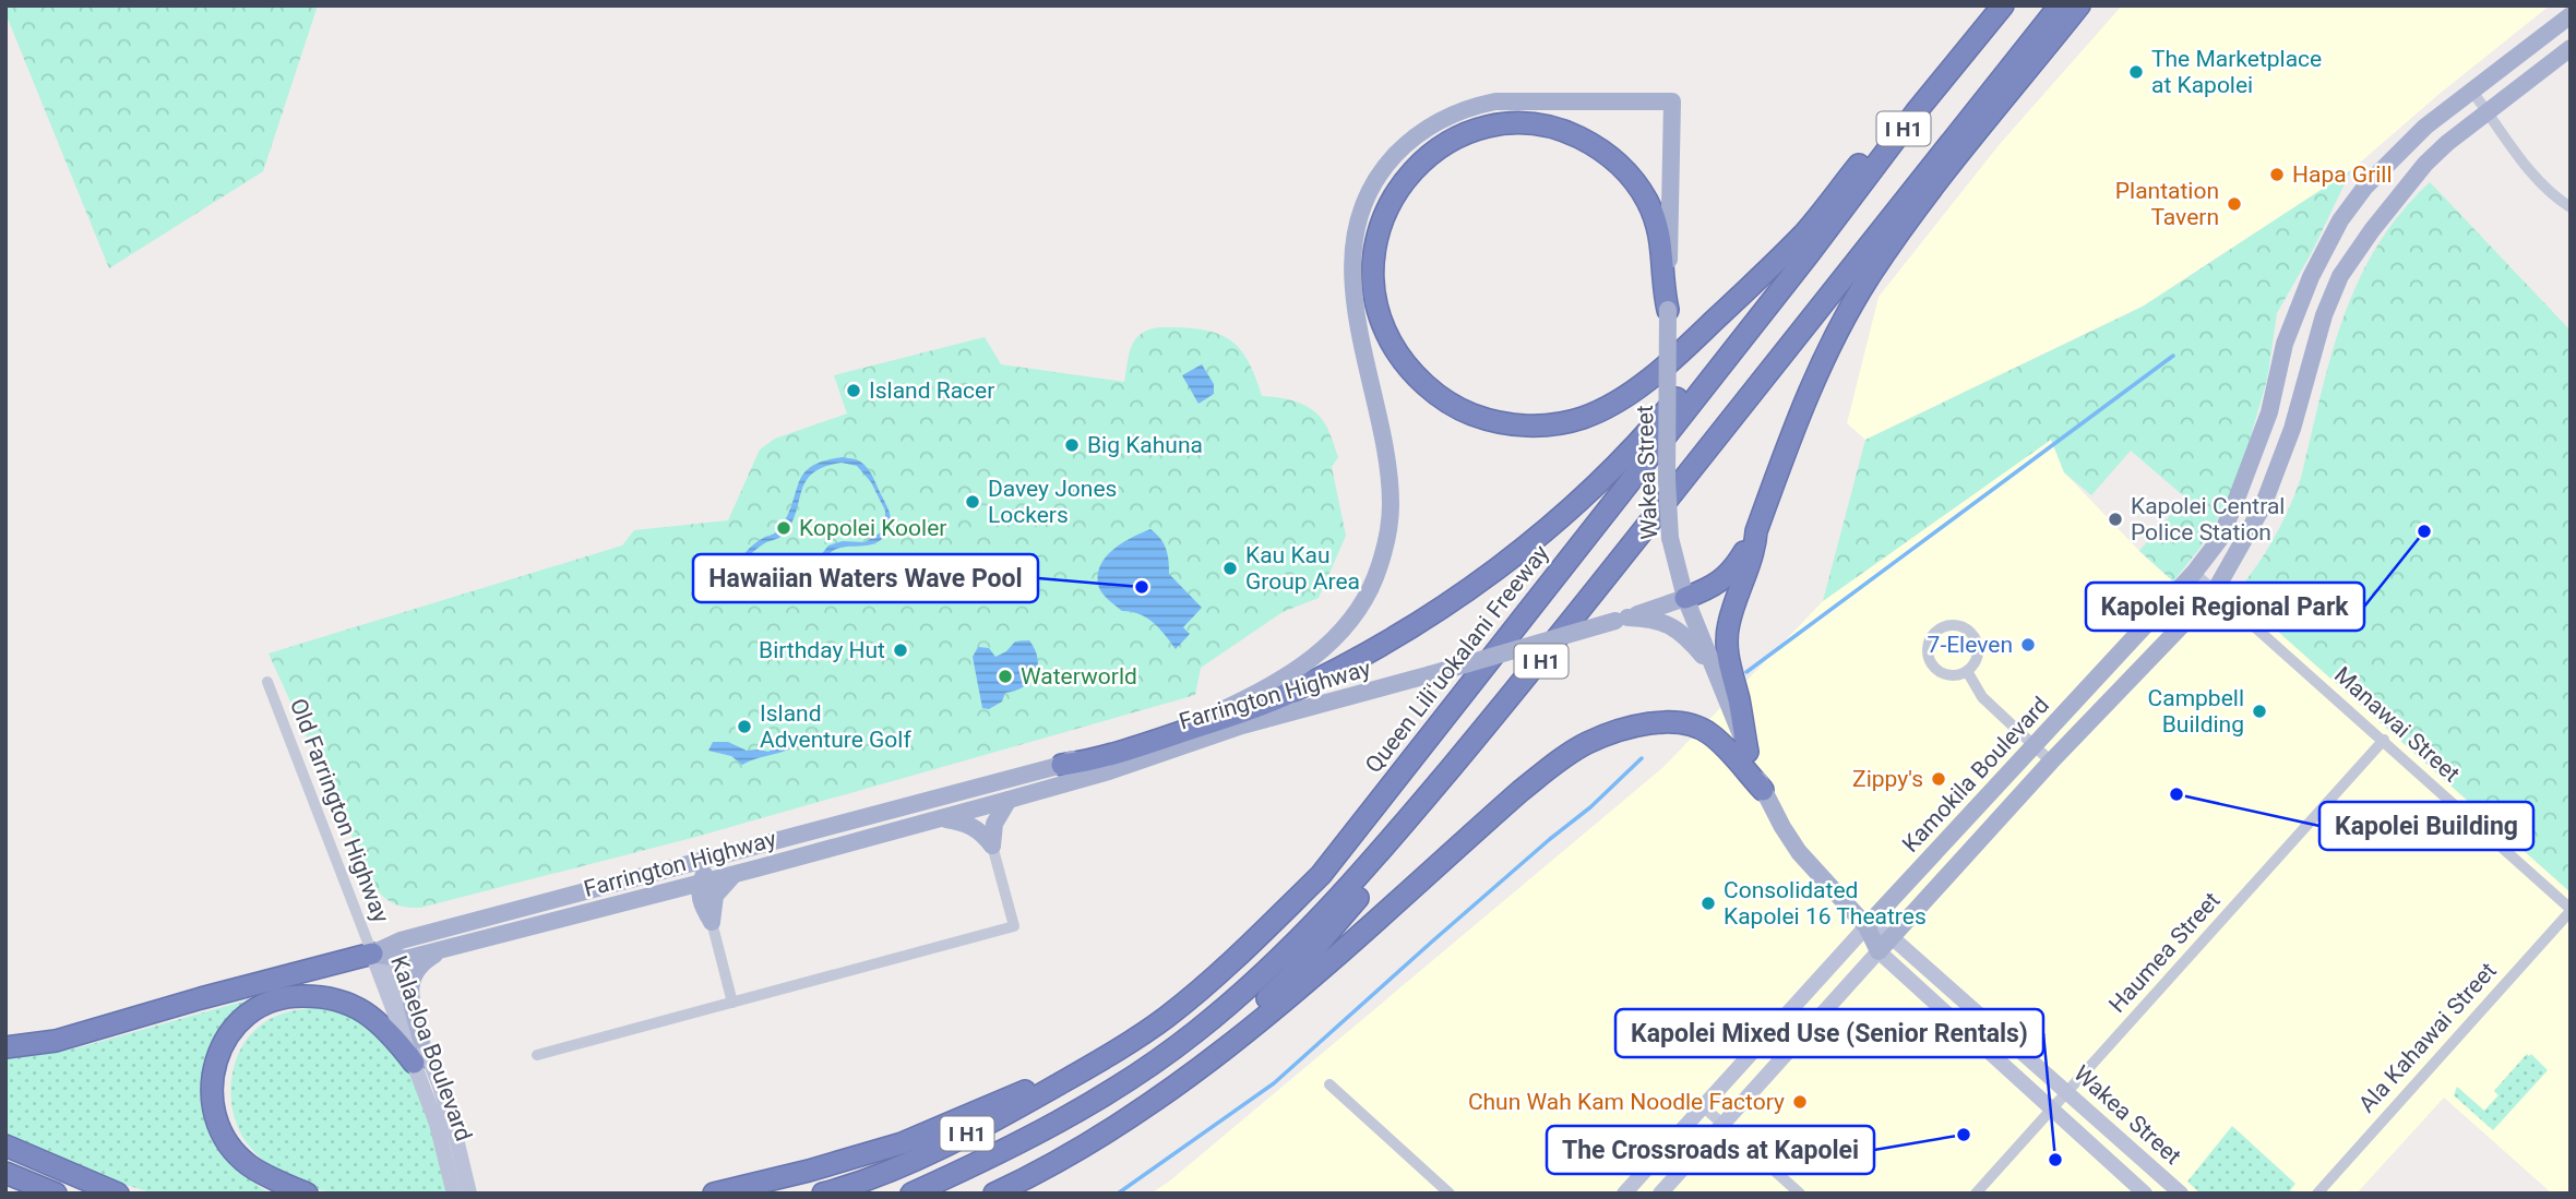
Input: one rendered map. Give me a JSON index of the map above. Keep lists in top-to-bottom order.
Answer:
{
  "streets": {
    "highway": ["I H1", "Queen Liliʻuokalani Freeway"],
    "main road": [
      "Wakea Street",
      "Farrington Highway",
      "Kamokila Boulevard",
      "Kalaeloa Boulevard"
    ],
    "street": [
      "Manawai Street",
      "Old Farrington Highway",
      "Haumea Street",
      "Ala Kahawai Street"
    ]
  },
  "crossings": [
    ["Wakea Street", "Farrington Highway"],
    ["Wakea Street", "Kamokila Boulevard"],
    ["Wakea Street", "Haumea Street"],
    ["Farrington Highway", "Old Farrington Highway"],
    ["Farrington Highway", "Kalaeloa Boulevard"],
    ["Manawai Street", "Kamokila Boulevard"],
    ["Manawai Street", "Haumea Street"],
    ["Manawai Street", "Ala Kahawai Street"],
    ["Old Farrington Highway", "Kalaeloa Boulevard"]
  ],
  "places": [
    "The Marketplace at Kapolei",
    "Hapa Grill",
    "Plantation Tavern",
    "Island Racer",
    "Big Kahuna",
    "Davey Jones Lockers",
    "Kapolei Central Police Station",
    "Kopolei Kooler",
    "Kapolei Regional Park",
    "Kau Kau Group Area",
    "Hawaiian Waters Wave Pool",
    "7-Eleven",
    "Birthday Hut",
    "Waterworld",
    "Campbell Building",
    "Island Adventure Golf",
    "Zippy's",
    "Kapolei Building",
    "Consolidated Kapolei 16 Theatres",
    "Chun Wah Kam Noodle Factory",
    "The Crossroads at Kapolei",
    "Kapolei Mixed Use (Senior Rentals)"
  ]
}
